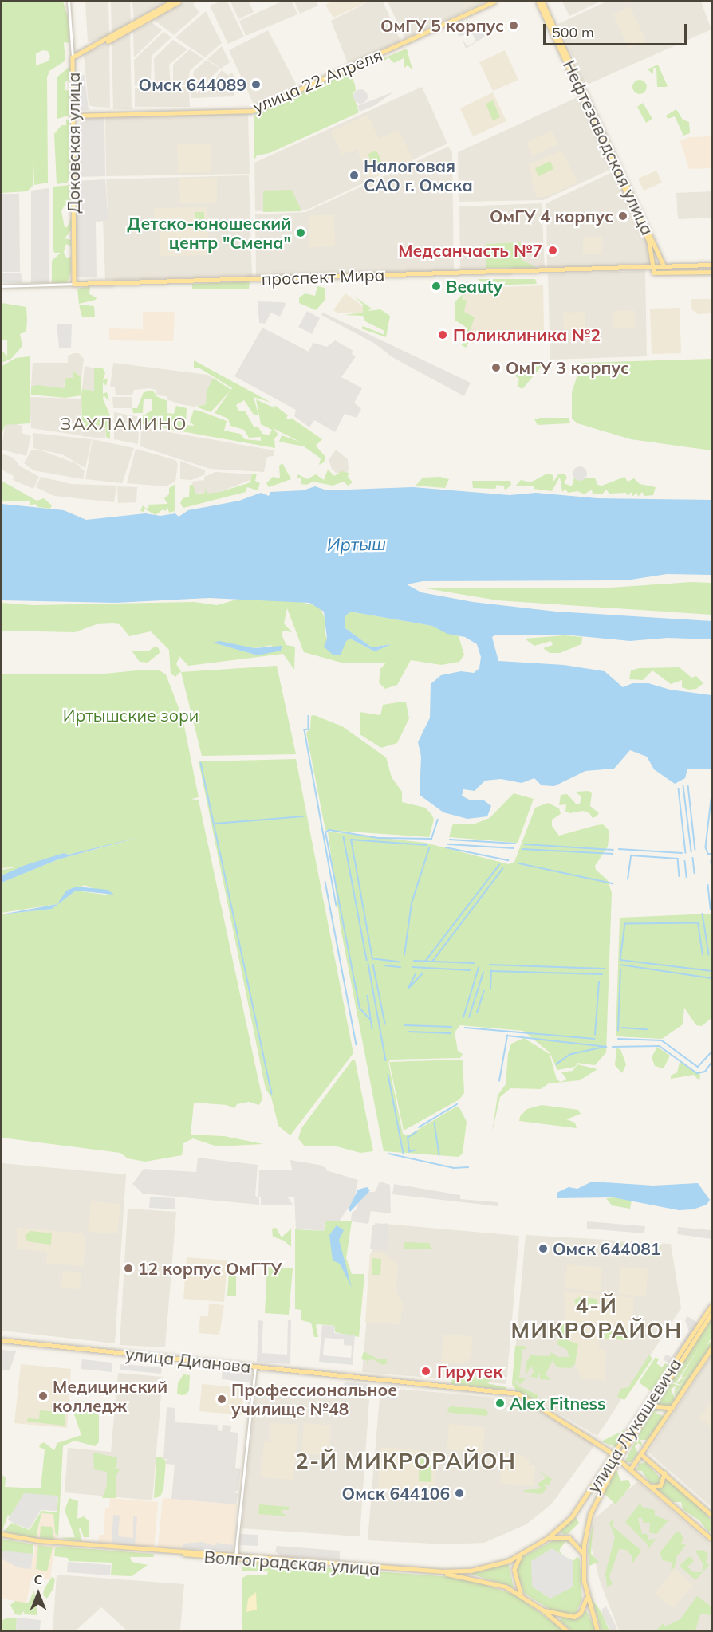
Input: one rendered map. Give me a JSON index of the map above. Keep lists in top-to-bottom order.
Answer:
{
  "streets": {
    "main road": [
      "улица 22 Апреля",
      "Доковская улица",
      "Нефтезаводская улица",
      "проспект Мира",
      "улица Дианова",
      "улица Лукашевича",
      "Волгоградская улица"
    ]
  },
  "crossings": [
    ["улица 22 Апреля", "Доковская улица"],
    ["Доковская улица", "проспект Мира"],
    ["Нефтезаводская улица", "проспект Мира"],
    ["улица Дианова", "улица Лукашевича"],
    ["улица Лукашевича", "Волгоградская улица"]
  ],
  "districts": ["ЗАХЛАМИНО", "4-Й МИКРОРАЙОН", "2-Й МИКРОРАЙОН"],
  "water": ["Иртыш"],
  "parks": ["Иртышские зори"],
  "places": [
    "ОмГУ 5 корпус",
    "Омск 644089",
    "Налоговая САО г. Омска",
    "ОмГУ 4 корпус",
    "Детско-юношеский центр \"Смена\"",
    "Медсанчасть №7",
    "Beauty",
    "Поликлиника №2",
    "ОмГУ 3 корпус",
    "Омск 644081",
    "12 корпус ОмГТУ",
    "Гирутек",
    "Медицинский колледж",
    "Профессиональное училище №48",
    "Alex Fitness",
    "Омск 644106"
  ],
  "scale_bar": "500 m",
  "north": "top"
}
